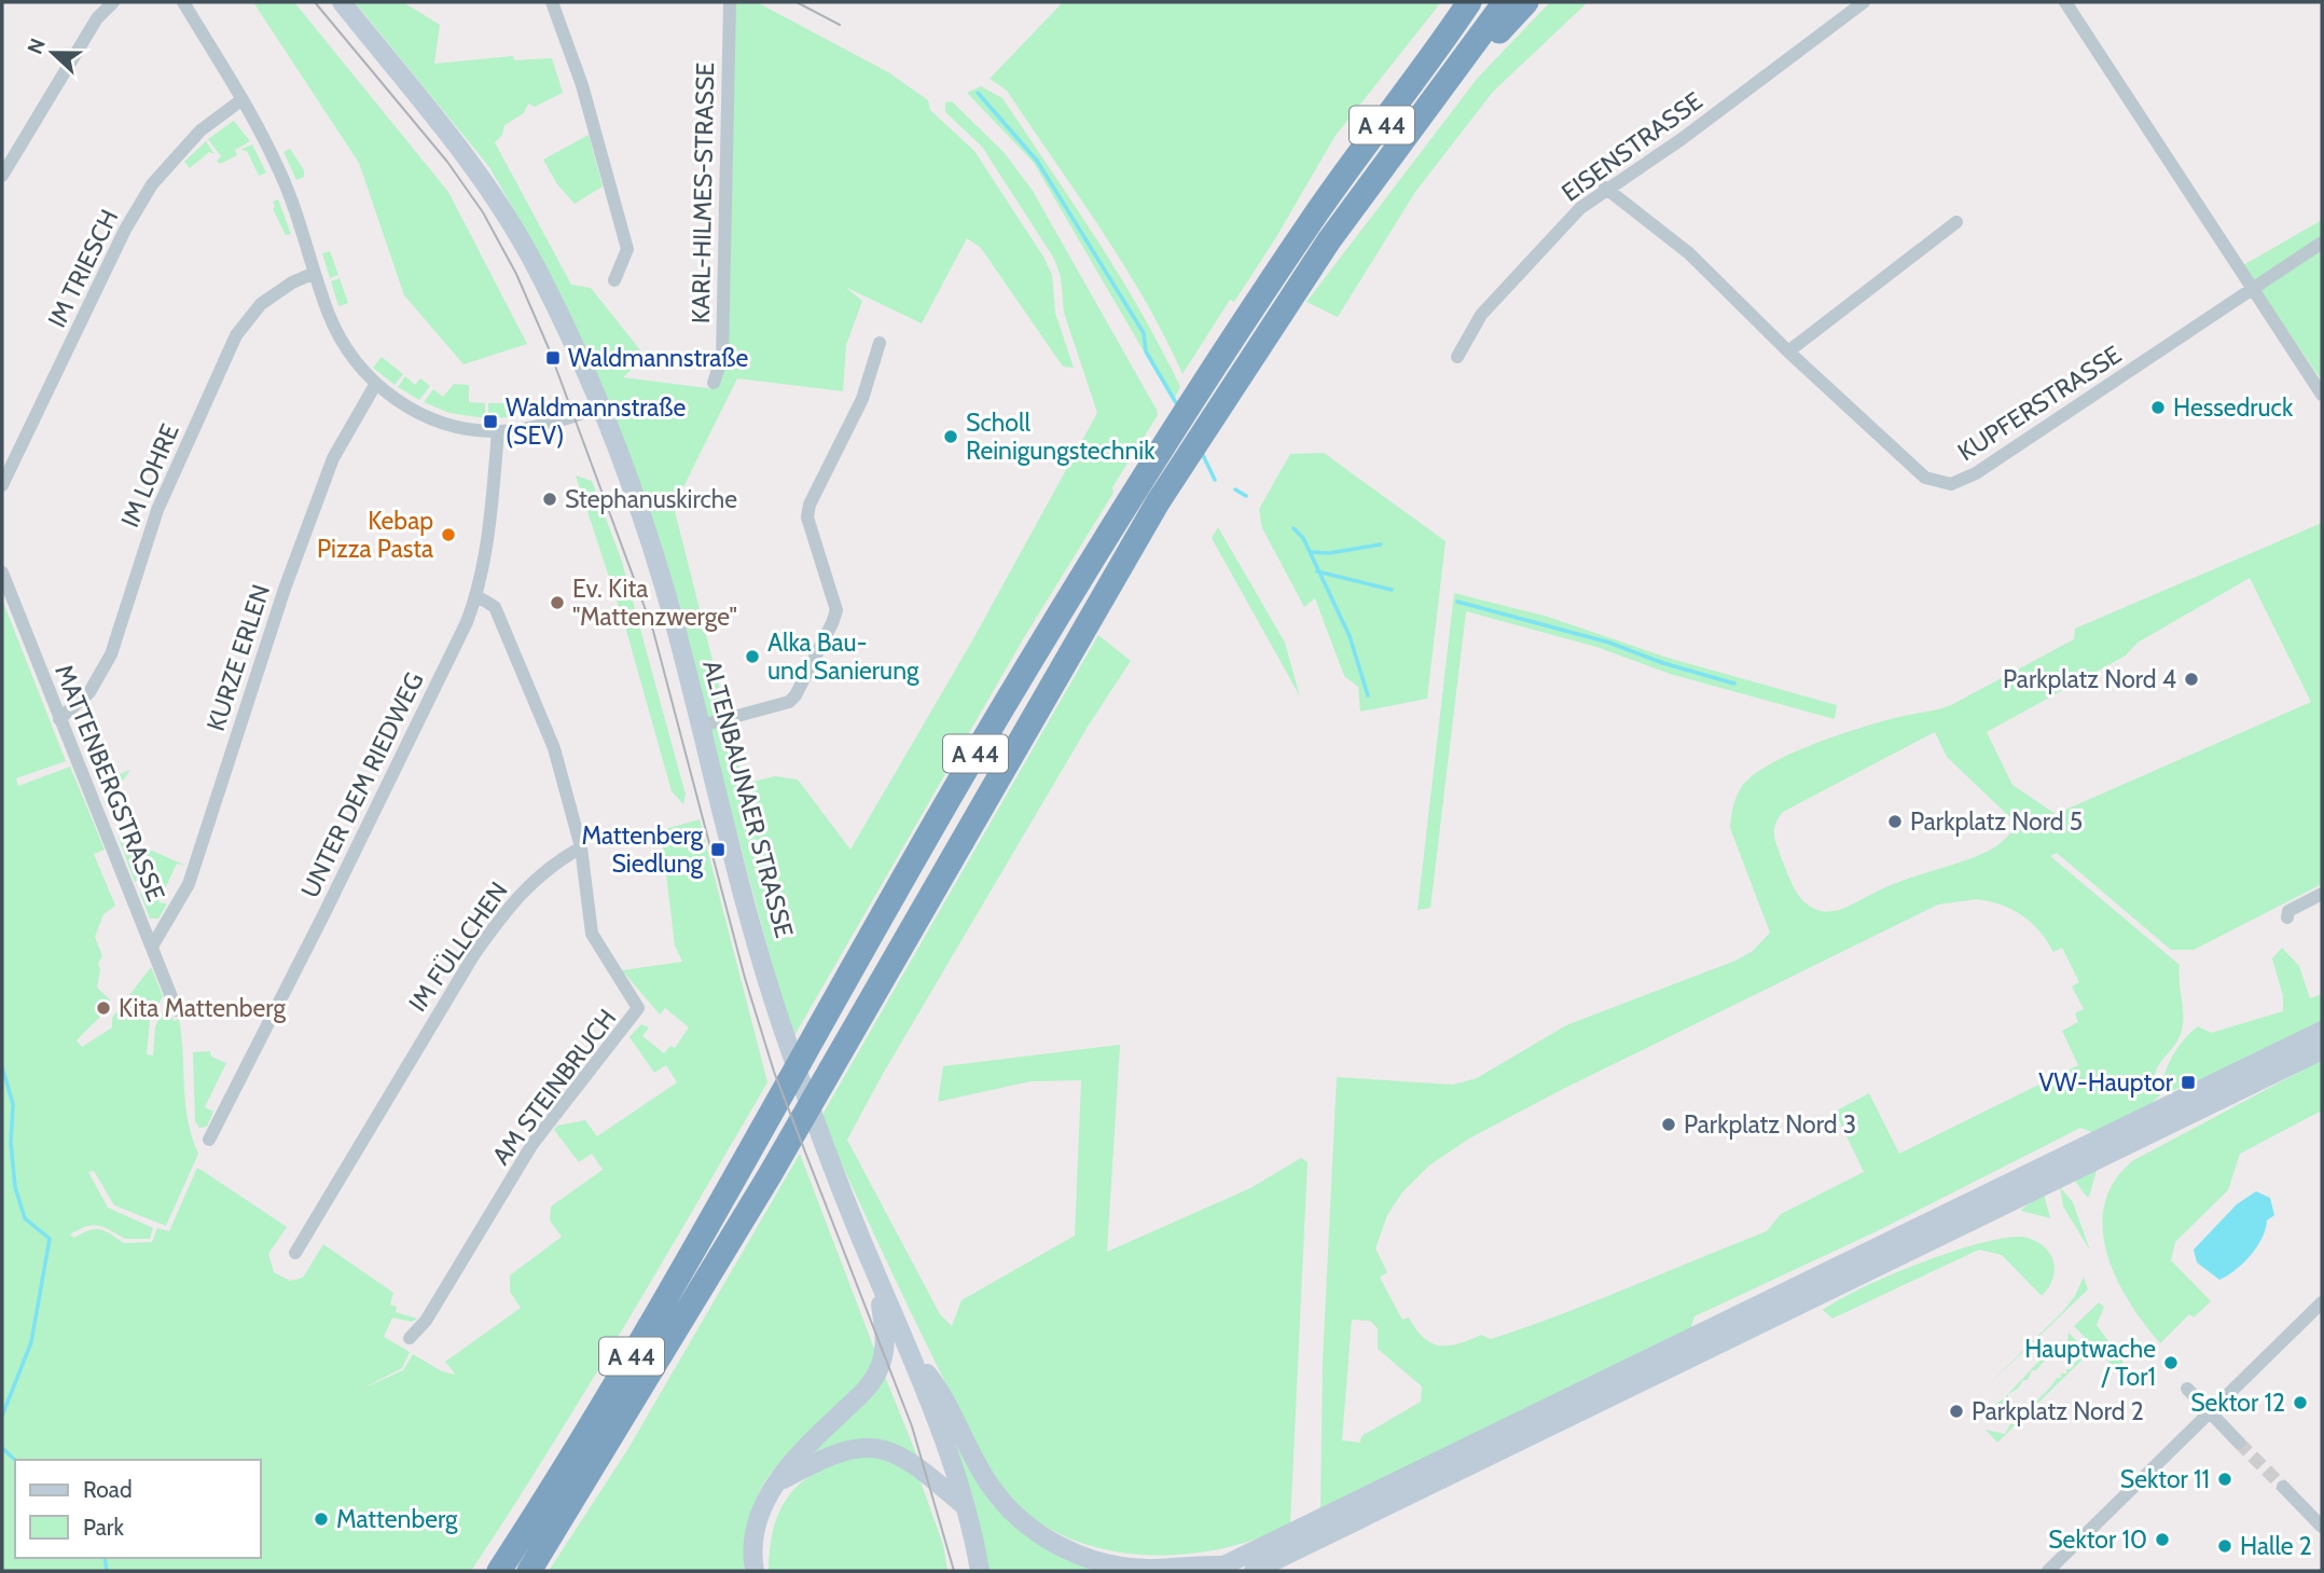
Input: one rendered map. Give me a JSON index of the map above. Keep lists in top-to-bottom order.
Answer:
{
  "streets": {
    "highway": ["A 44"],
    "main road": ["ALTENBAUNAER STRASSE"],
    "street": [
      "EISENSTRASSE",
      "KARL-HILMES-STRASSE",
      "IM TRIESCH",
      "KUPFERSTRASSE",
      "IM LOHRE",
      "KURZE ERLEN",
      "MATTENBERGSTRASSE",
      "UNTER DEM RIEDWEG",
      "IM FÜLLCHEN",
      "AM STEINBRUCH"
    ]
  },
  "crossings": [
    ["EISENSTRASSE", "KUPFERSTRASSE"],
    ["IM LOHRE", "MATTENBERGSTRASSE"],
    ["KURZE ERLEN", "MATTENBERGSTRASSE"],
    ["IM FÜLLCHEN", "AM STEINBRUCH"]
  ],
  "places": {
    "transit": [
      "Waldmannstraße",
      "Waldmannstraße (SEV)",
      "Mattenberg Siedlung",
      "VW-Hauptor"
    ],
    "other": [
      "Hessedruck",
      "Scholl Reinigungstechnik",
      "Stephanuskirche",
      "Kebap Pizza Pasta",
      "Ev. Kita \"Mattenzwerge\"",
      "Alka Bau- und Sanierung",
      "Parkplatz Nord 4",
      "Parkplatz Nord 5",
      "Kita Mattenberg",
      "Parkplatz Nord 3",
      "Hauptwache / Tor1",
      "Sektor 12",
      "Parkplatz Nord 2",
      "Sektor 11",
      "Mattenberg",
      "Sektor 10",
      "Halle 2"
    ]
  },
  "legend": ["Road", "Park"],
  "north": "left"
}
